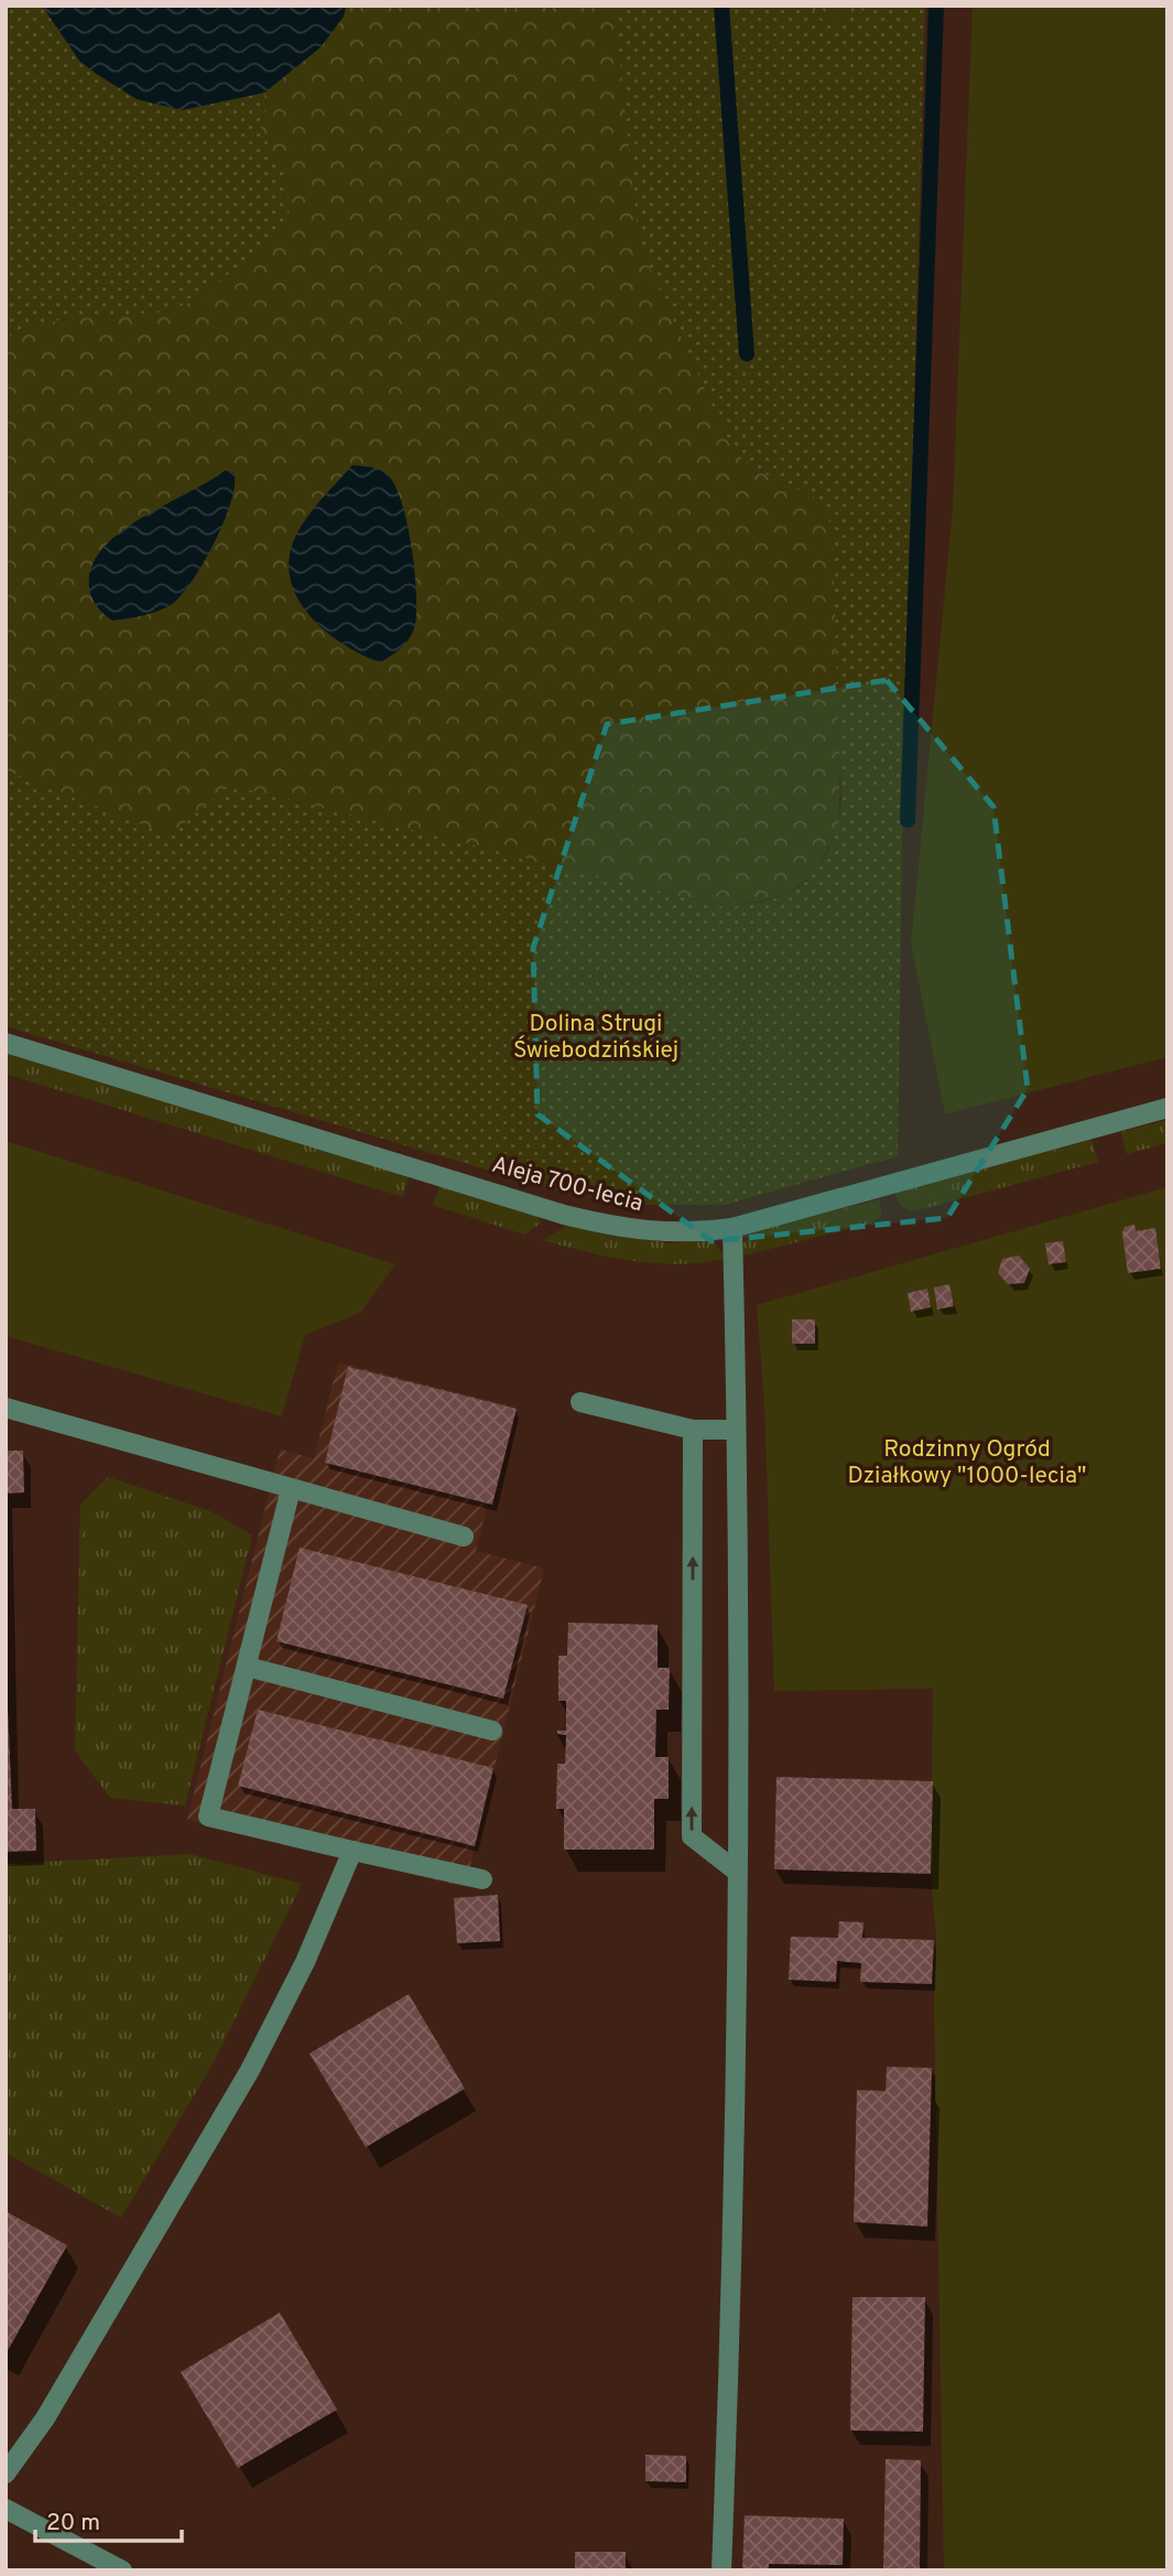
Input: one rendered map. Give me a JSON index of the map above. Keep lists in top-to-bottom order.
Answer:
{
  "streets": {
    "street": ["Aleja 700-lecia"]
  },
  "parks": ["Dolina Strugi Świebodzińskiej", "Rodzinny Ogród Działkowy \"1000-lecia\""],
  "scale_bar": "20 m"
}
